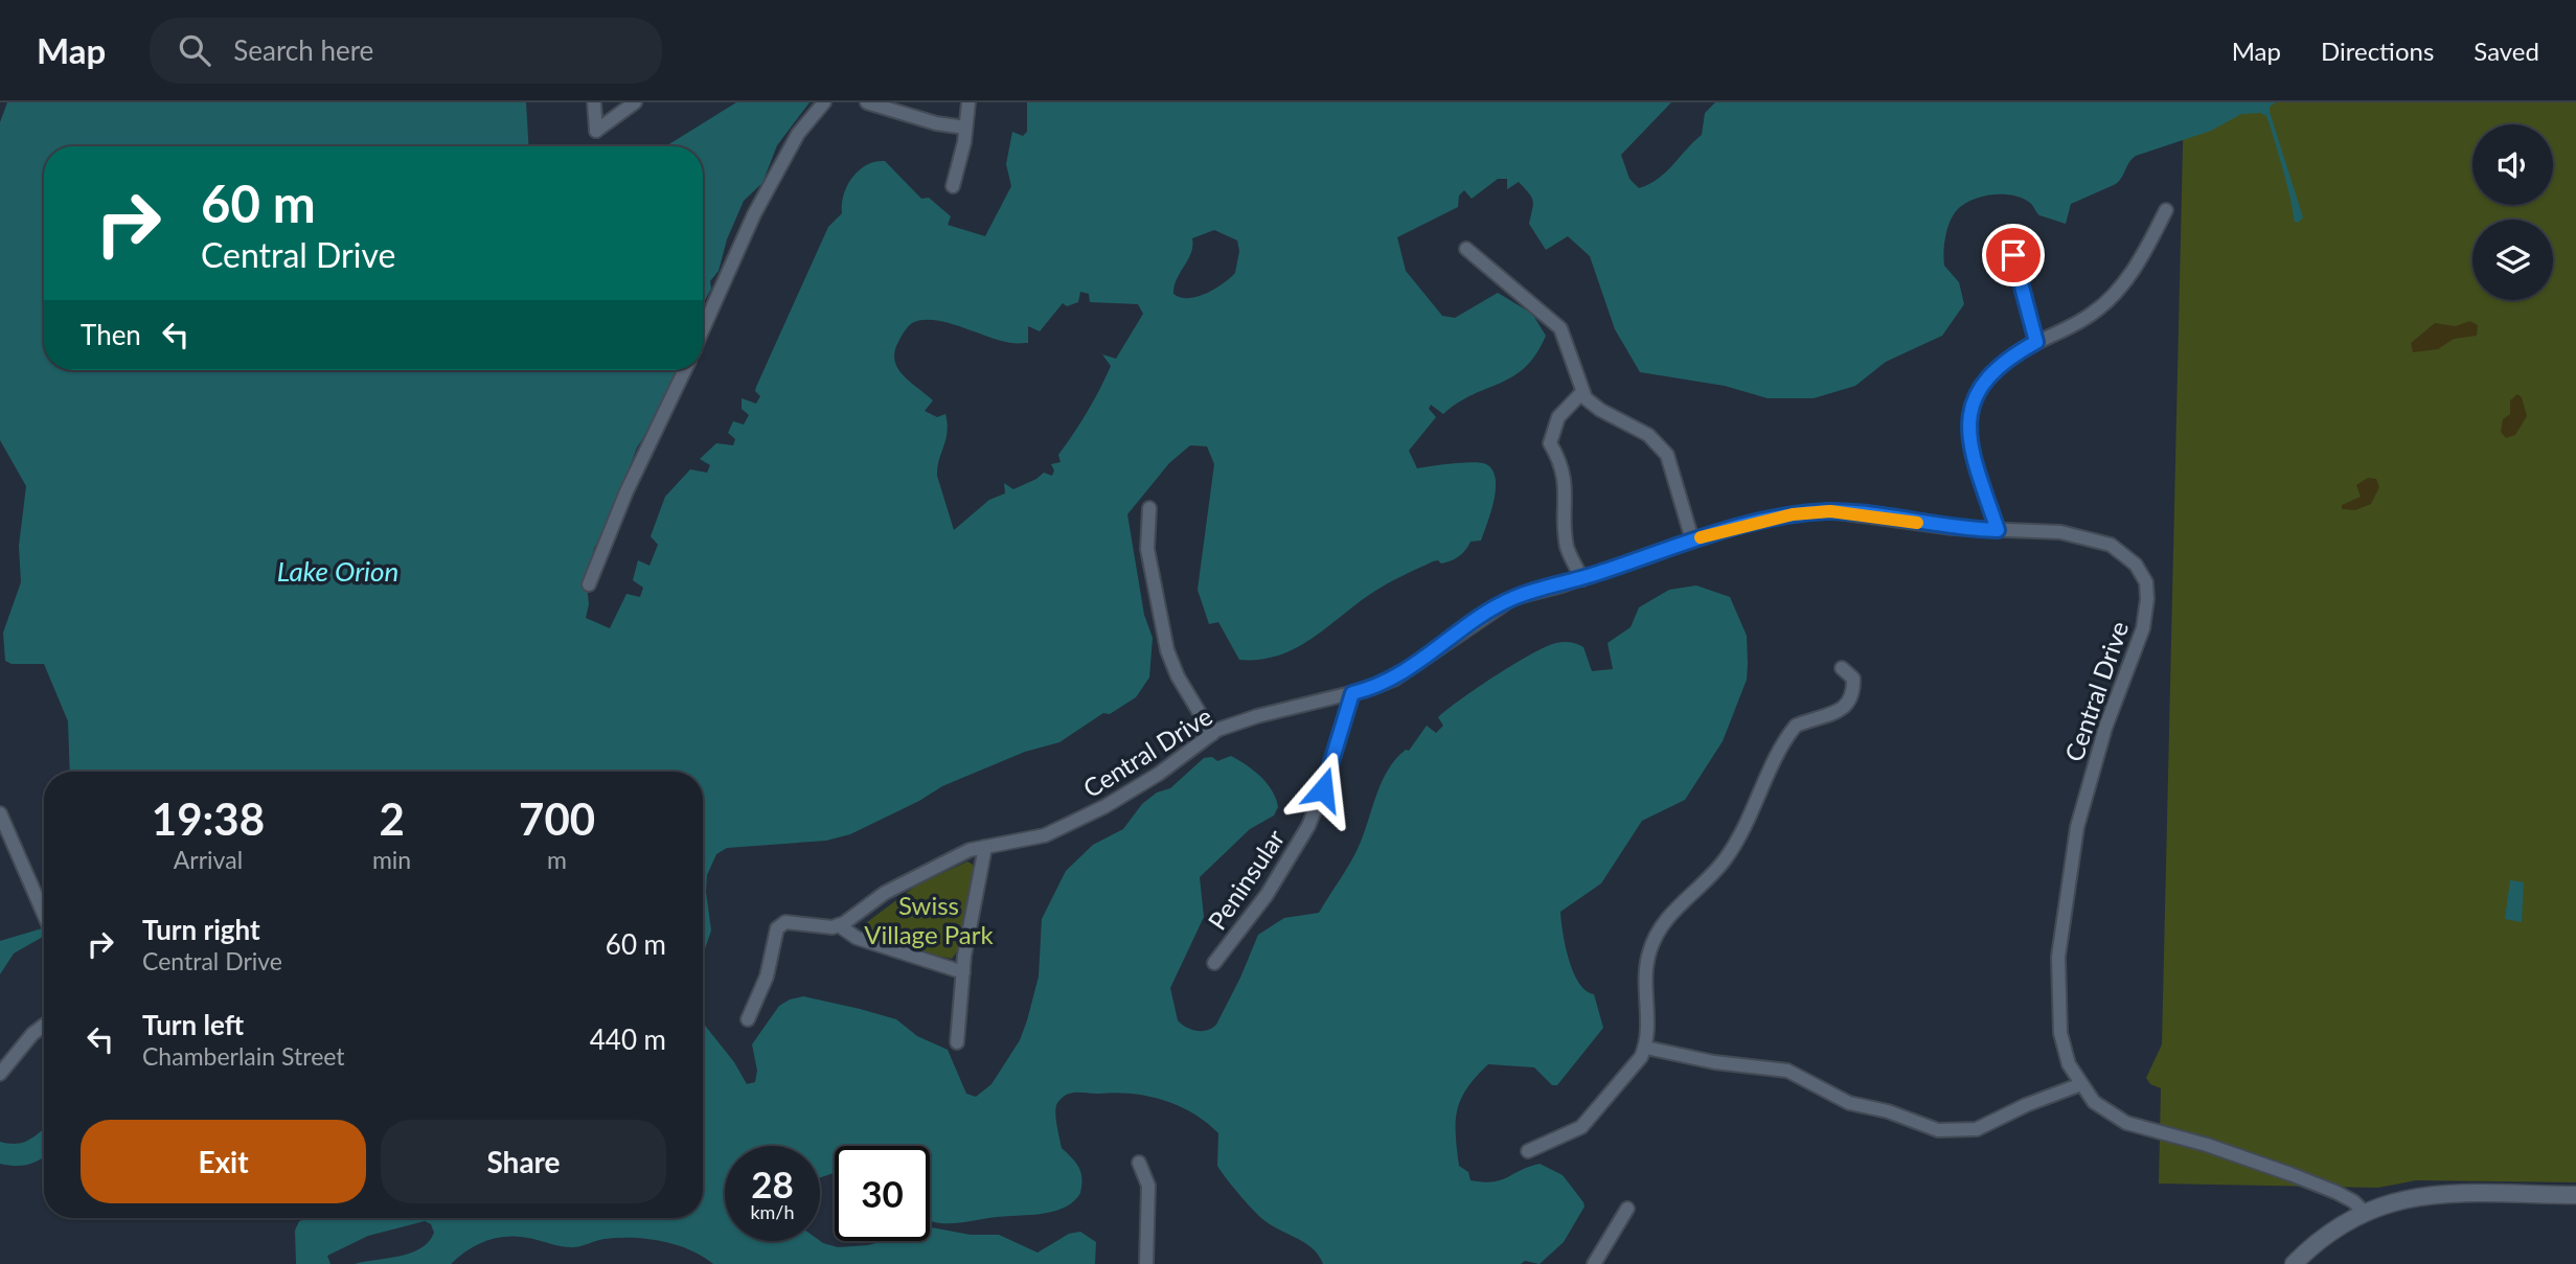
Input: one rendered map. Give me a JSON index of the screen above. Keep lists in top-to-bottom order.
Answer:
{
  "streets": {
    "street": ["Central Drive", "Peninsular"]
  },
  "crossings": [
    ["Central Drive", "Peninsular"]
  ],
  "water": ["Lake Orion"],
  "parks": ["Swiss Village Park"],
  "page": {
    "header": "Map",
    "search": "Search here",
    "nav": ["Map", "Directions", "Saved"],
    "turn": ["60 m", "Central Drive"],
    "then": "Then",
    "eta": [
      "19:38",
      "Arrival",
      "2",
      "min",
      "700",
      "m"
    ],
    "list": [
      {
        "name": "Turn right",
        "note": "Central Drive",
        "value": "60 m"
      },
      {
        "name": "Turn left",
        "note": "Chamberlain Street",
        "value": "440 m"
      }
    ],
    "buttons": ["Exit", "Share"],
    "speed": "28 km/h",
    "limit": "30"
  }
}
